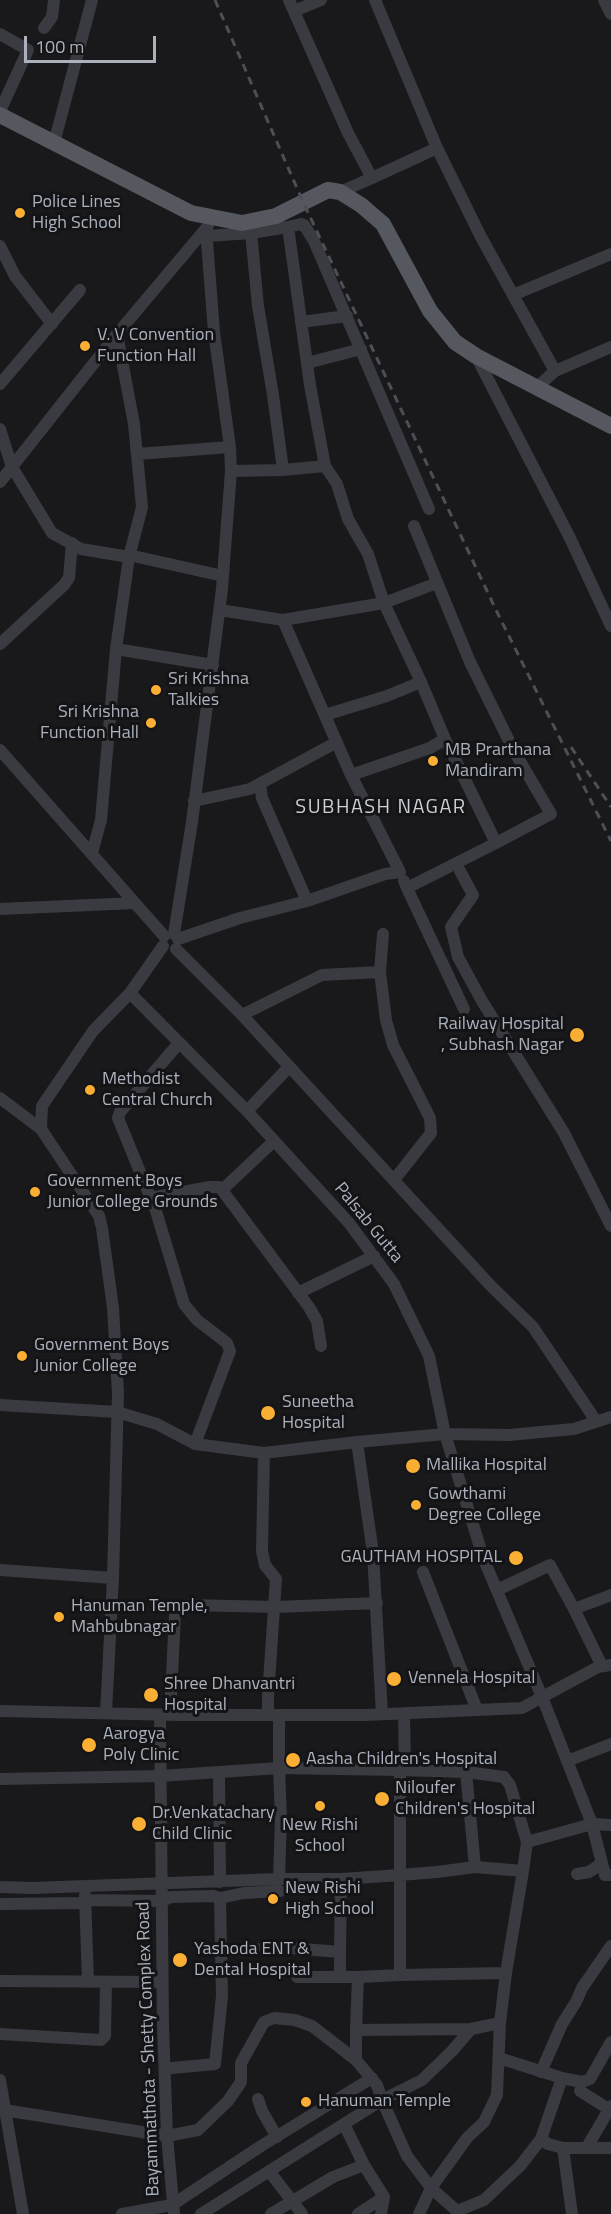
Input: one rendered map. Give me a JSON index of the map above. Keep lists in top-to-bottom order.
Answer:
{
  "streets": {
    "street": ["Palsab Gutta", "Bayammathota - Shetty Complex Road"]
  },
  "districts": ["SUBHASH NAGAR"],
  "places": [
    "Police Lines High School",
    "V. V Convention Function Hall",
    "Sri Krishna Talkies",
    "Sri Krishna Function Hall",
    "MB Prarthana Mandiram",
    "Railway Hospital , Subhash Nagar",
    "Methodist Central Church",
    "Government Boys Junior College Grounds",
    "Government Boys Junior College",
    "Suneetha Hospital",
    "Mallika Hospital",
    "Gowthami Degree College",
    "GAUTHAM HOSPITAL",
    "Hanuman Temple, Mahbubnagar",
    "Vennela Hospital",
    "Shree Dhanvantri Hospital",
    "Aarogya Poly Clinic",
    "Aasha Children's Hospital",
    "Niloufer Children's Hospital",
    "New Rishi School",
    "Dr.Venkatachary Child Clinic",
    "New Rishi High School",
    "Yashoda ENT & Dental Hospital",
    "Hanuman Temple"
  ],
  "scale_bar": "100 m"
}
